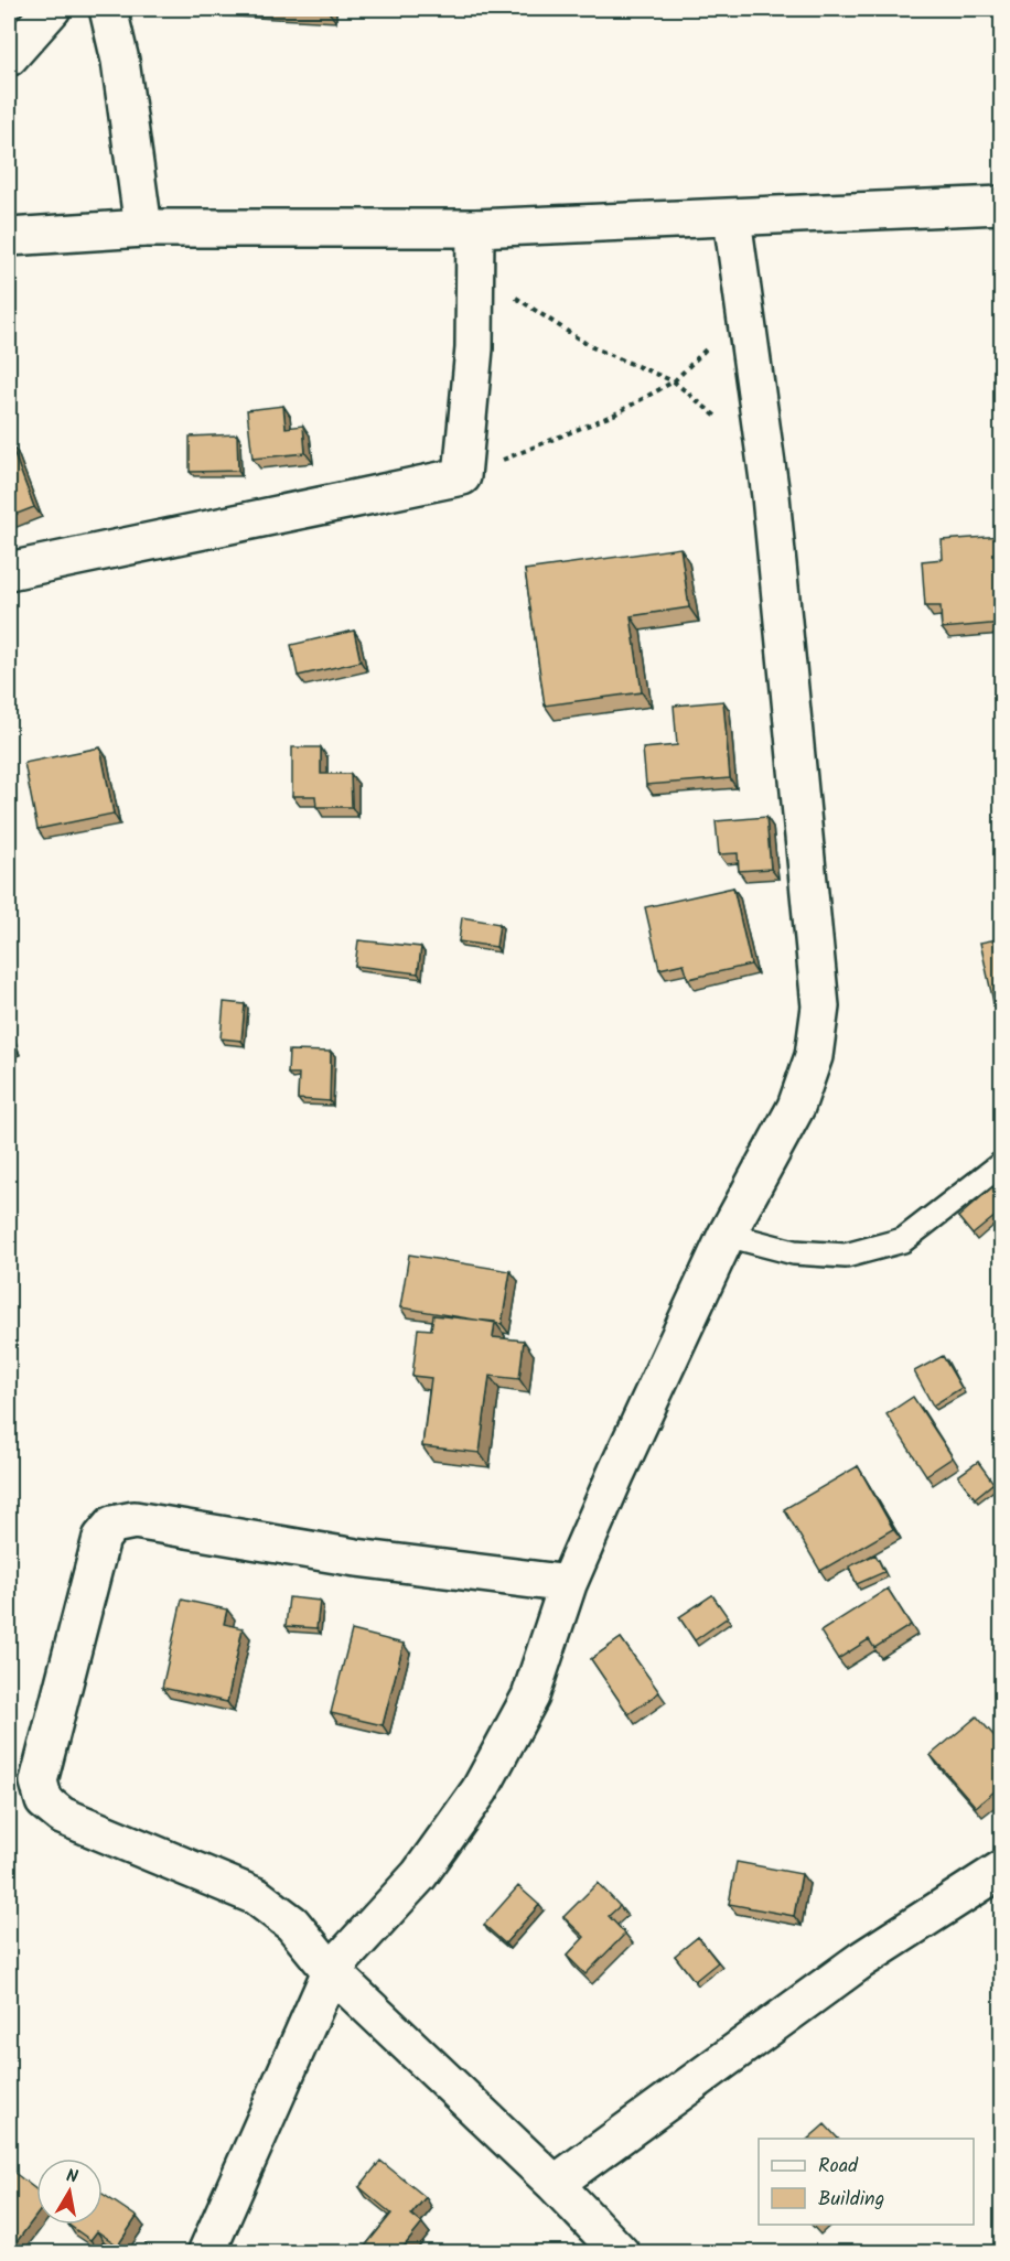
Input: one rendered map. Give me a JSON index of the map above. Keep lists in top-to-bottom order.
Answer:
{
  "legend": ["Road", "Building"],
  "north": "top"
}
